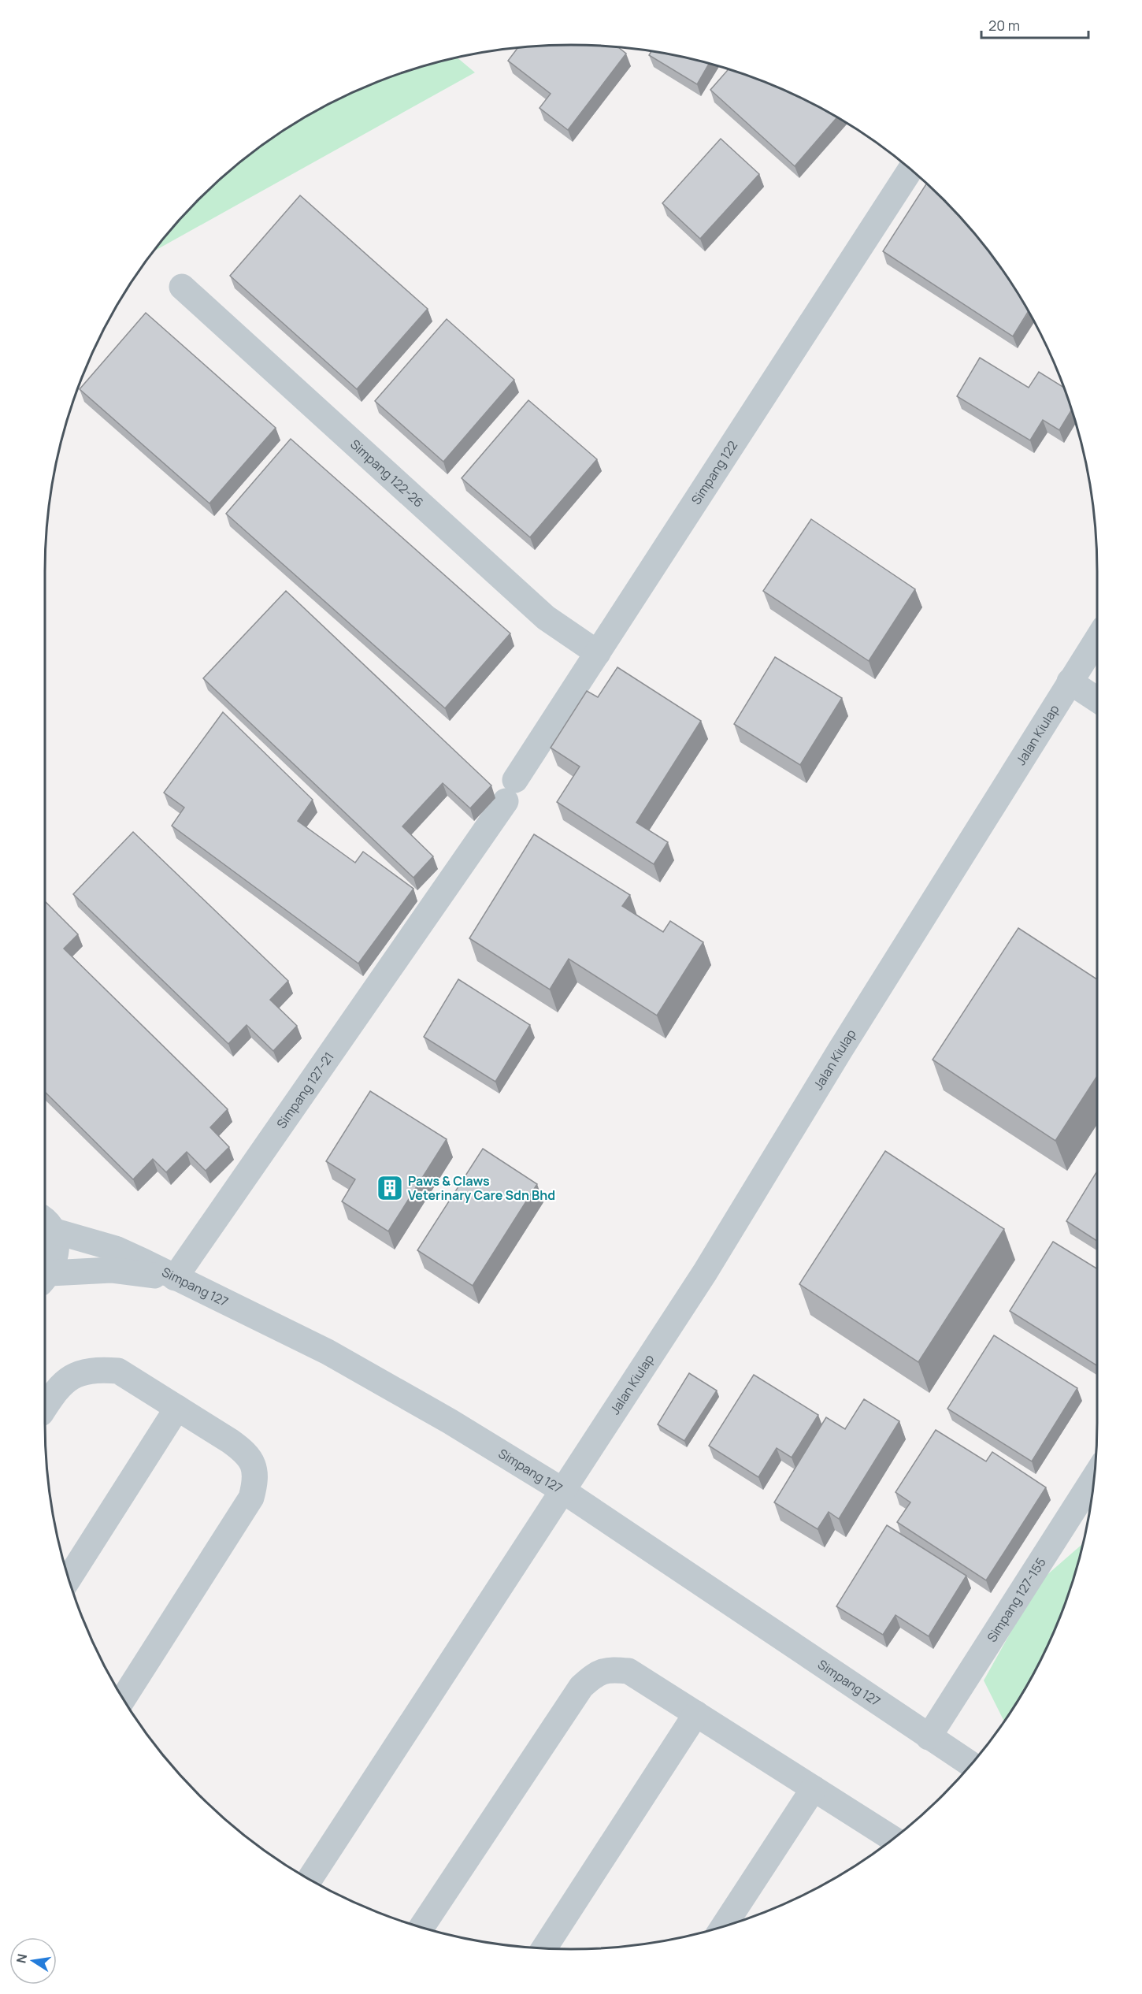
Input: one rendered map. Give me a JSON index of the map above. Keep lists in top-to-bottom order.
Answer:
{
  "streets": {
    "street": [
      "Simpang 122",
      "Simpang 122-26",
      "Jalan Kiulap",
      "Simpang 127-21",
      "Simpang 127",
      "Simpang 127-155"
    ]
  },
  "crossings": [
    ["Simpang 122", "Simpang 122-26"],
    ["Simpang 122", "Simpang 127-21"],
    ["Jalan Kiulap", "Simpang 127"],
    ["Simpang 127-21", "Simpang 127"],
    ["Simpang 127", "Simpang 127-155"]
  ],
  "places": {
    "building": ["Paws & Claws Veterinary Care Sdn Bhd"]
  },
  "scale_bar": "20 m",
  "north": "left"
}
